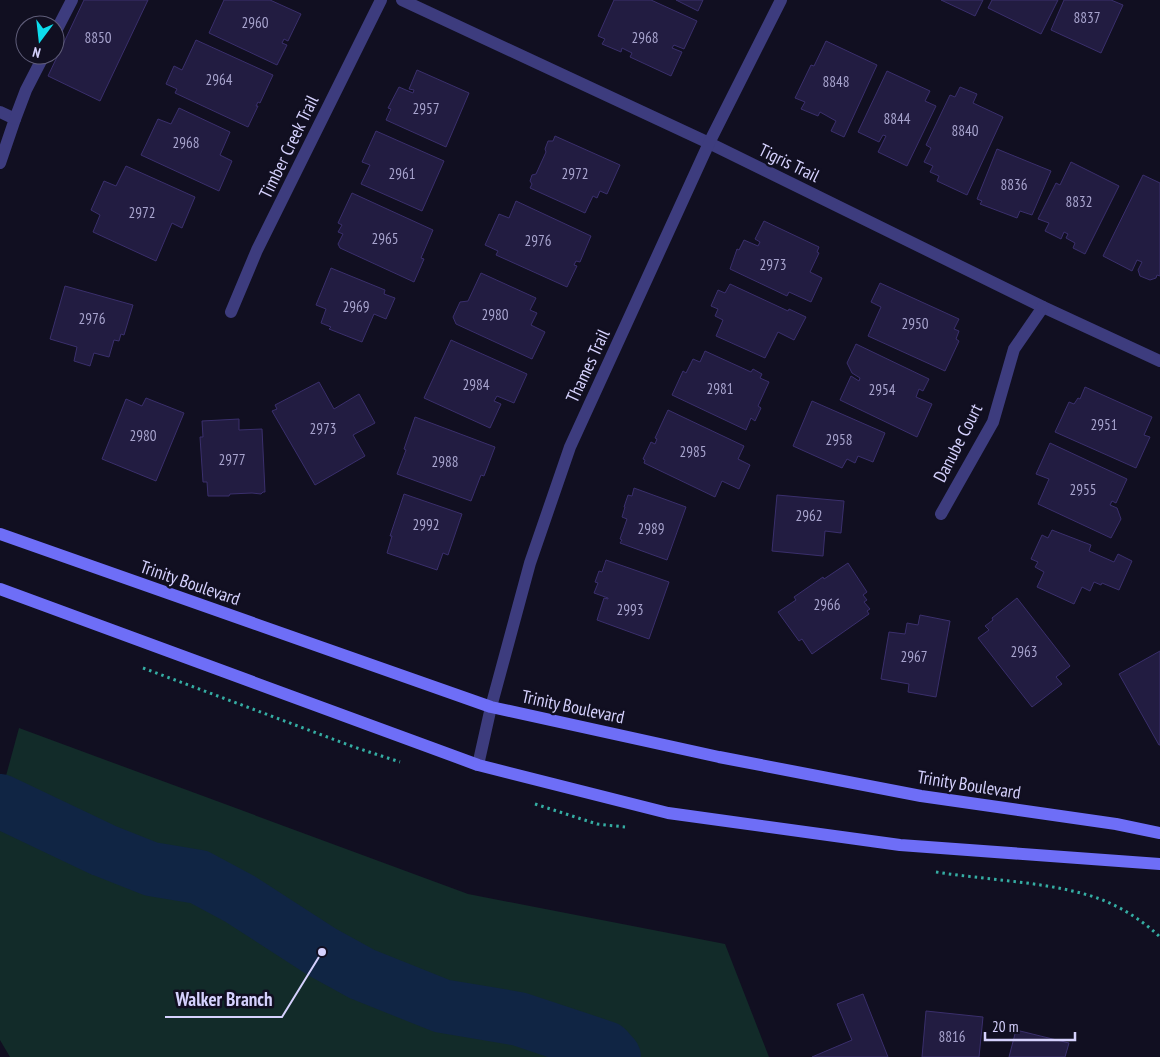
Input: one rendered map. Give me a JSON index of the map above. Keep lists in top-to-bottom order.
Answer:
{
  "streets": {
    "main road": ["Trinity Boulevard"],
    "street": [
      "Timber Creek Trail",
      "Tigris Trail",
      "Thames Trail",
      "Danube Court"
    ]
  },
  "crossings": [
    ["Tigris Trail", "Thames Trail"],
    ["Tigris Trail", "Danube Court"],
    ["Thames Trail", "Trinity Boulevard"]
  ],
  "places": ["Walker Branch"],
  "house_numbers": [
    "8837",
    "2960",
    "8850",
    "2968",
    "2964",
    "8848",
    "2957",
    "8844",
    "8840",
    "2968",
    "2961",
    "2972",
    "8836",
    "8832",
    "2972",
    "2965",
    "2976",
    "2973",
    "2969",
    "2980",
    "2976",
    "2950",
    "2984",
    "2981",
    "2954",
    "2951",
    "2973",
    "2980",
    "2958",
    "2985",
    "2977",
    "2988",
    "2955",
    "2962",
    "2992",
    "2989",
    "2966",
    "2993",
    "2963",
    "2967",
    "8816"
  ],
  "scale_bar": "20 m",
  "north": "bottom"
}
